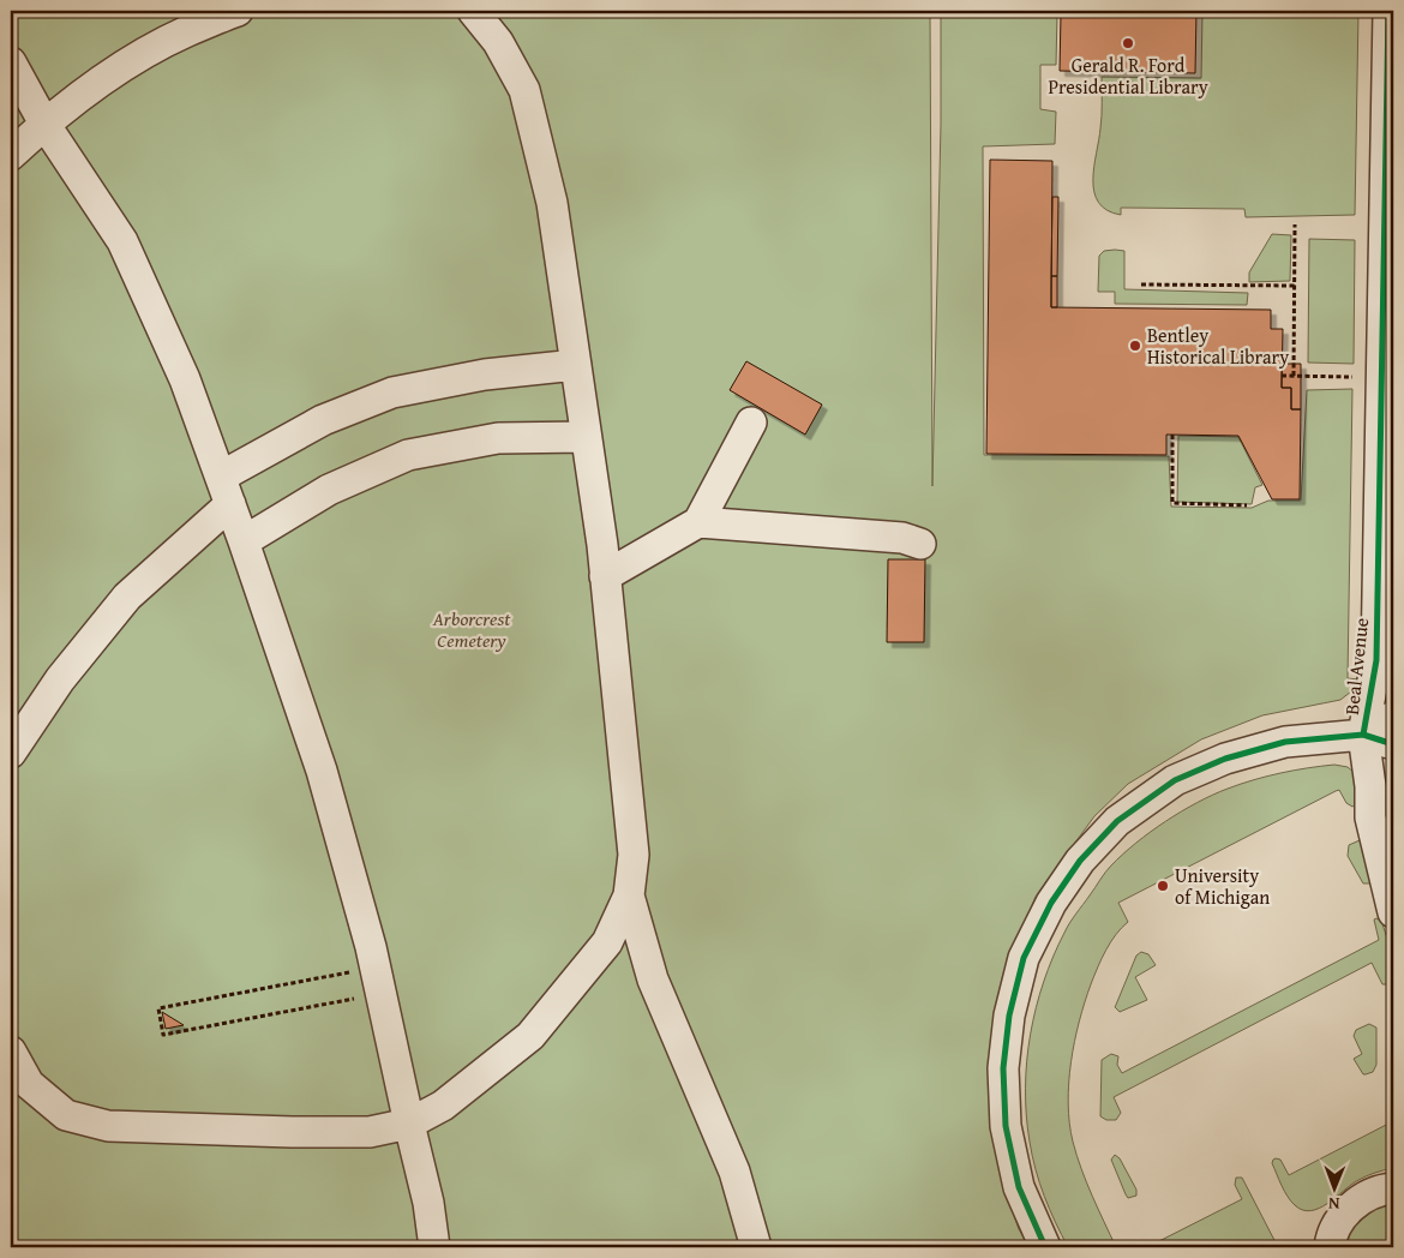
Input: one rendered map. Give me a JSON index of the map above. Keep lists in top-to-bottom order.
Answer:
{
  "streets": {
    "street": ["Beal Avenue"]
  },
  "parks": ["Arborcrest Cemetery"],
  "places": ["Gerald R. Ford Presidential Library", "Bentley Historical Library", "University of Michigan"],
  "north": "bottom"
}
